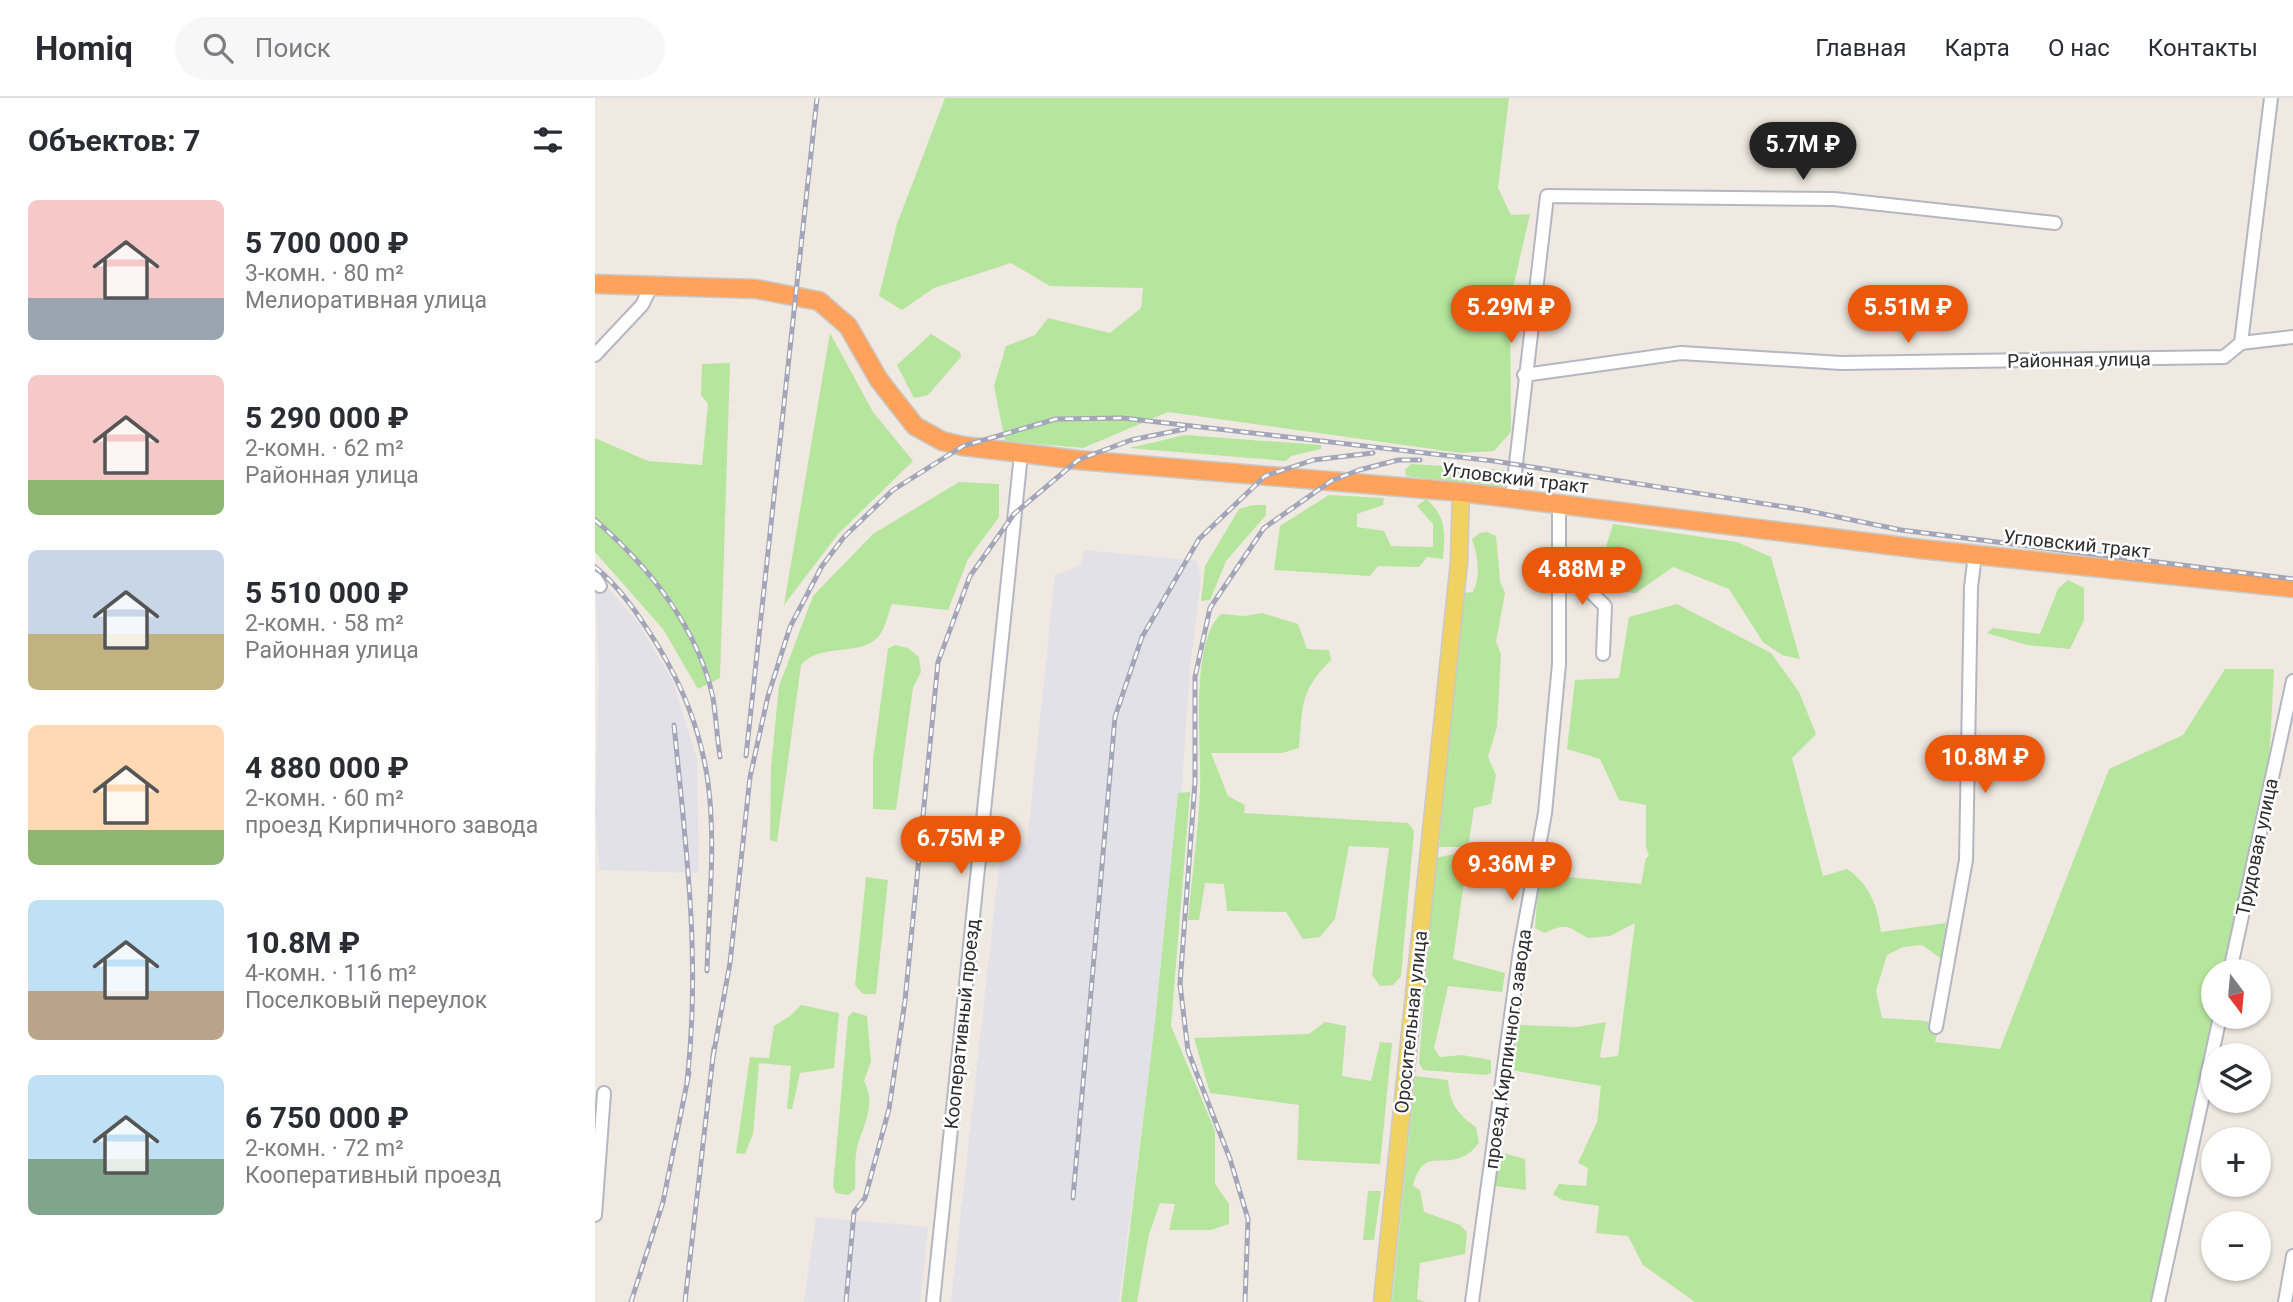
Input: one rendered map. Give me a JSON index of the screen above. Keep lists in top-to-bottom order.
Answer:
{
  "streets": {
    "highway": ["Угловский тракт"],
    "main road": ["Оросительная улица"],
    "street": [
      "Районная улица",
      "Трудовая улица",
      "Кооперативный проезд",
      "проезд Кирпичного завода"
    ]
  },
  "crossings": [
    ["Угловский тракт", "Оросительная улица"],
    ["Угловский тракт", "Кооперативный проезд"],
    ["Угловский тракт", "проезд Кирпичного завода"]
  ],
  "north": "bottom",
  "page": {
    "header": "Homiq",
    "search": "Поиск",
    "nav": [
      "Главная",
      "Карта",
      "О нас",
      "Контакты"
    ],
    "heading": "Объектов: 7",
    "price": [
      "5.7M ₽",
      "5.29M ₽",
      "5.51M ₽",
      "4.88M ₽",
      "10.8M ₽",
      "6.75M ₽",
      "9.36M ₽"
    ],
    "list": [
      {
        "name": "5 700 000 ₽",
        "note": "3-комн. · 80 m² · Мелиоративная улица"
      },
      {
        "name": "5 290 000 ₽",
        "note": "2-комн. · 62 m² · Районная улица"
      },
      {
        "name": "5 510 000 ₽",
        "note": "2-комн. · 58 m² · Районная улица"
      },
      {
        "name": "4 880 000 ₽",
        "note": "2-комн. · 60 m² · проезд Кирпичного завода"
      },
      {
        "name": "10.8M ₽",
        "note": "4-комн. · 116 m² · Поселковый переулок"
      },
      {
        "name": "6 750 000 ₽",
        "note": "2-комн. · 72 m² · Кооперативный проезд"
      }
    ],
    "map_buttons": ["+", "−"]
  }
}
